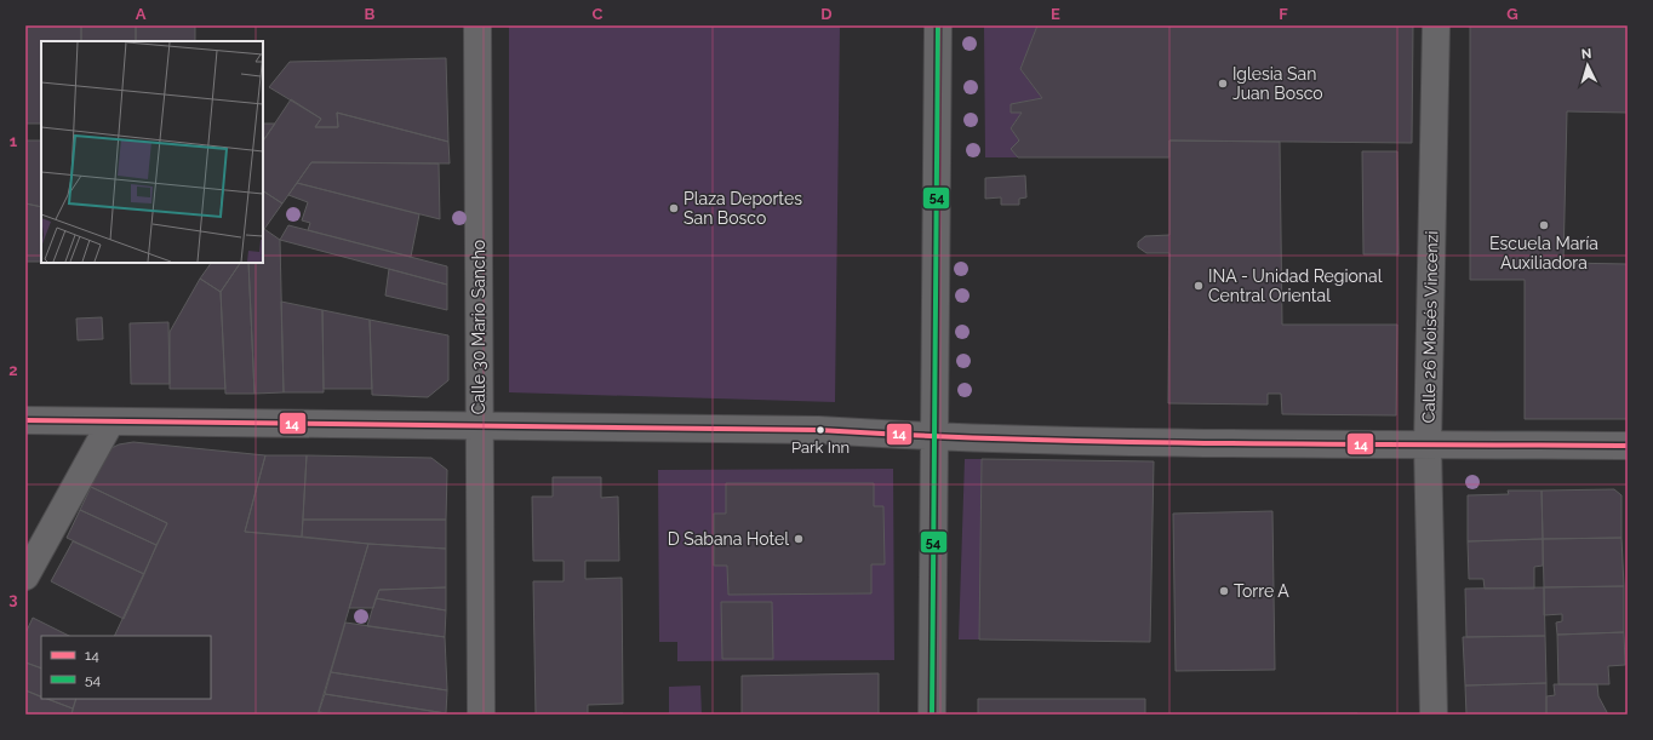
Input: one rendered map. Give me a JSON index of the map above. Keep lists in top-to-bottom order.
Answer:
{
  "streets": {
    "street": ["Calle 30 Mario Sancho", "Calle 26 Moisés Vincenzi"]
  },
  "places": [
    "Iglesia San Juan Bosco",
    "Plaza Deportes San Bosco",
    "Escuela María Auxiliadora",
    "INA - Unidad Regional Central Oriental",
    "Park Inn",
    "D Sabana Hotel",
    "Torre A"
  ],
  "lines": ["transit line 54", "transit line 14"],
  "legend": ["14", "54"],
  "north": "top",
  "grid": {
    "columns": [
      "A",
      "B",
      "C",
      "D",
      "E",
      "F",
      "G"
    ],
    "rows": ["1", "2", "3"]
  }
}
